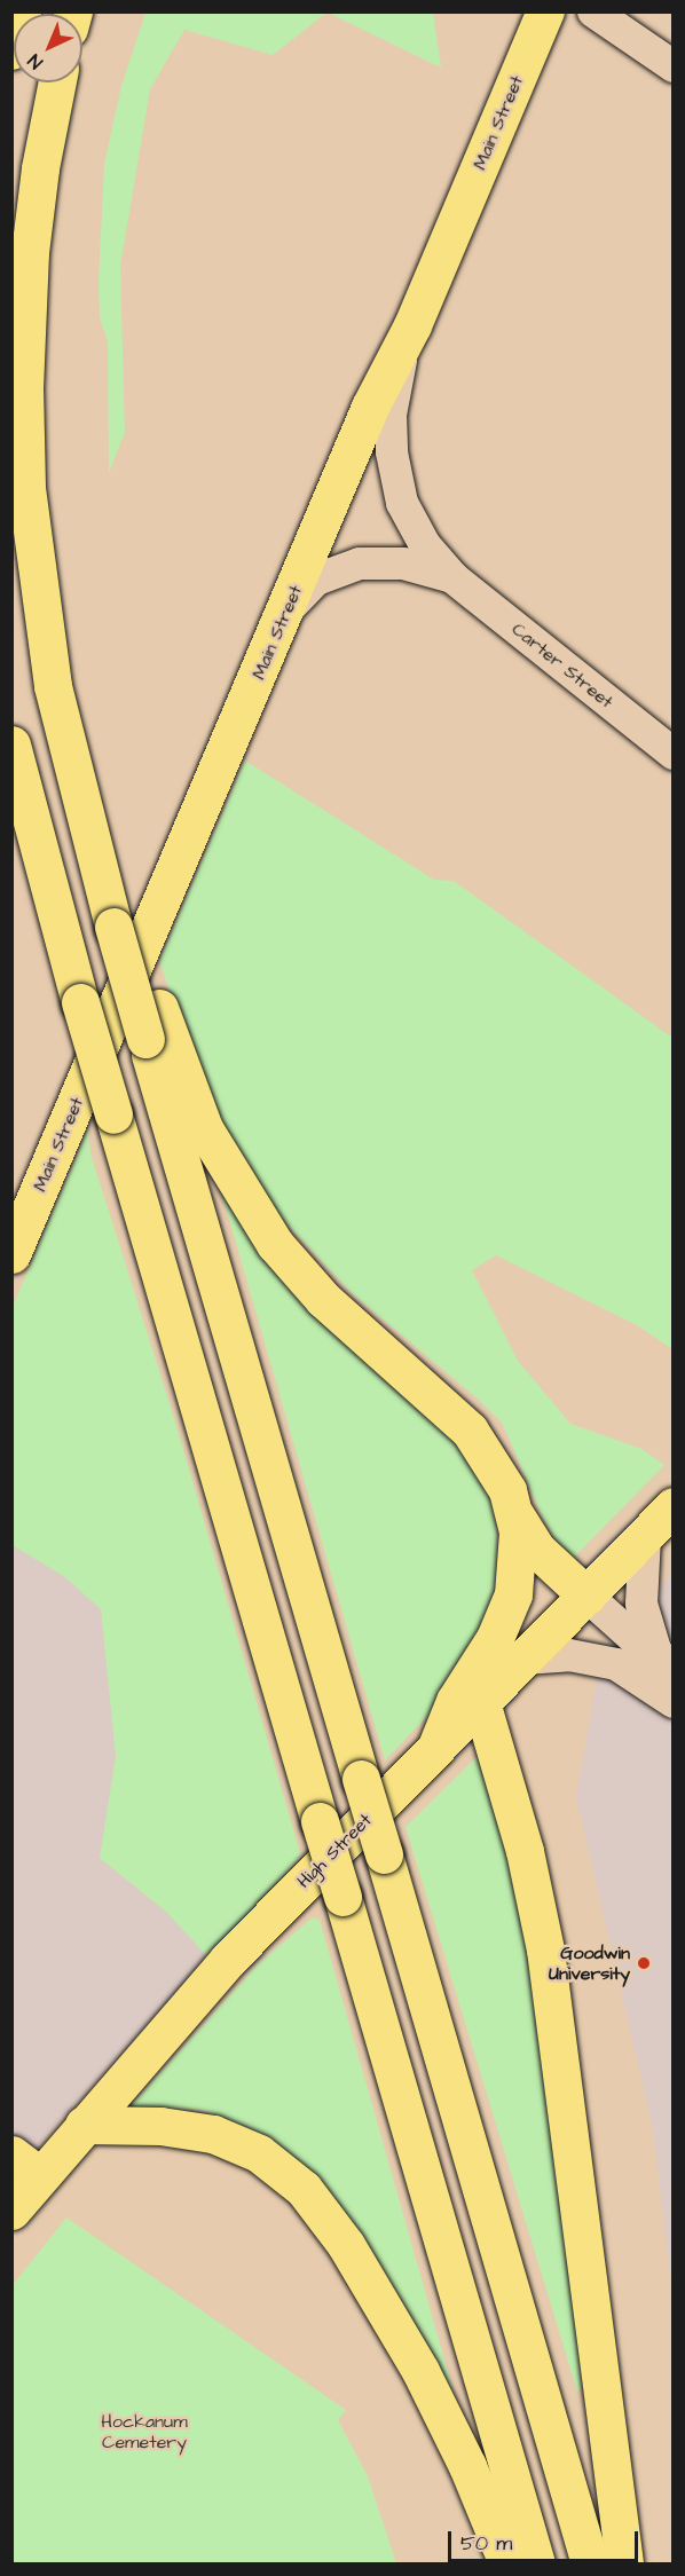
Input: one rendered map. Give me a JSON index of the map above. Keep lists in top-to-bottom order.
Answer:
{
  "streets": {
    "main road": ["Main Street", "High Street"],
    "street": ["Carter Street"]
  },
  "crossings": [
    ["Main Street", "Carter Street"]
  ],
  "parks": ["Hockanum Cemetery"],
  "places": ["Goodwin University"],
  "scale_bar": "50 m",
  "north": "bottom left"
}
